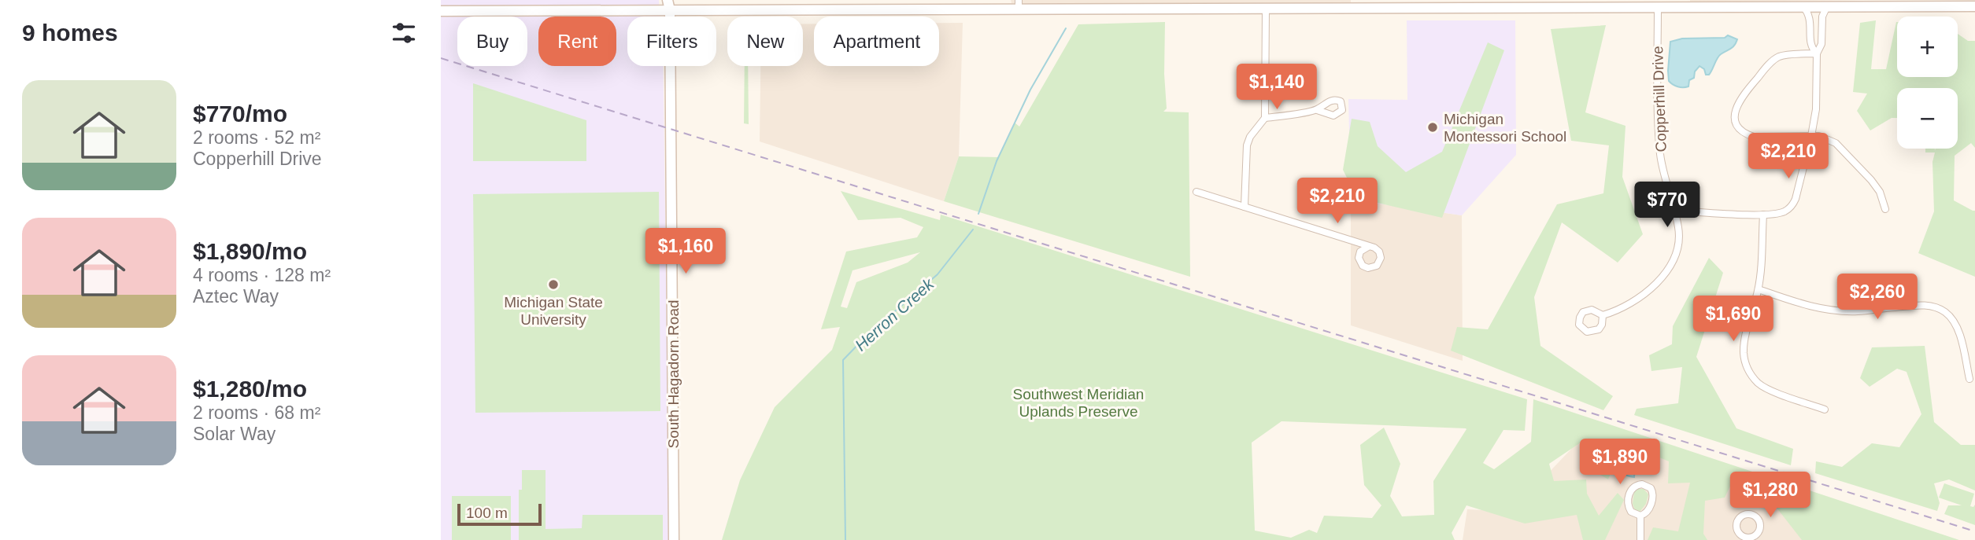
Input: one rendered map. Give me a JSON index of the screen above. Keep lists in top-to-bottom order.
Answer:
{
  "streets": {
    "street": ["Copperhill Drive", "South Hagadorn Road"]
  },
  "water": ["Herron Creek"],
  "parks": ["Southwest Meridian Uplands Preserve"],
  "places": ["Michigan Montessori School", "Michigan State University"],
  "scale_bar": "100 m",
  "page": {
    "heading": "9 homes",
    "map_buttons": ["+", "−"],
    "chip": [
      "Buy",
      "Rent",
      "Filters",
      "New",
      "Apartment"
    ],
    "price": [
      "$1,140",
      "$2,210",
      "$2,210",
      "$770",
      "$1,160",
      "$2,260",
      "$1,690",
      "$1,890",
      "$1,280"
    ],
    "list": [
      {
        "name": "$770/mo",
        "note": "2 rooms · 52 m² · Copperhill Drive"
      },
      {
        "name": "$1,890/mo",
        "note": "4 rooms · 128 m² · Aztec Way"
      },
      {
        "name": "$1,280/mo",
        "note": "2 rooms · 68 m² · Solar Way"
      }
    ],
    "scale": "100 m"
  }
}
